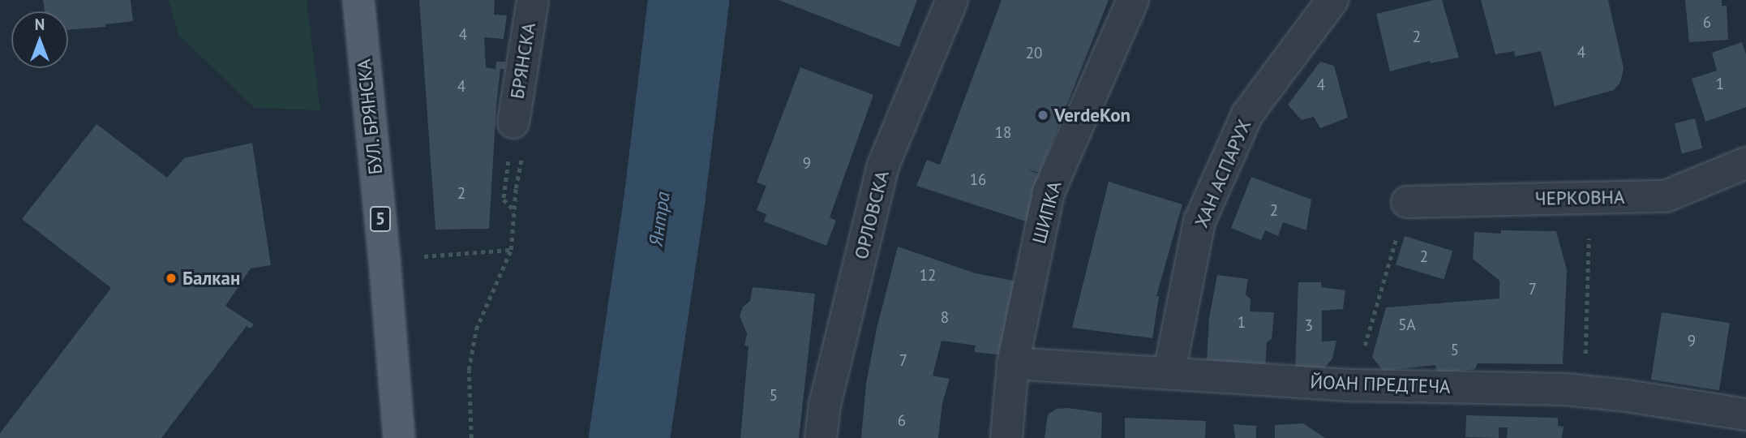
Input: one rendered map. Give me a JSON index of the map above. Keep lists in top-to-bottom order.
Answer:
{
  "streets": {
    "main road": ["БУЛ. БРЯНСКА", "5"],
    "street": [
      "БРЯНСКА",
      "ХАН АСПАРУХ",
      "ЧЕРКОВНА",
      "ШИПКА",
      "ОРЛОВСКА",
      "ЙОАН ПРЕДТЕЧА"
    ]
  },
  "crossings": [
    ["ХАН АСПАРУХ", "ЙОАН ПРЕДТЕЧА"],
    ["ШИПКА", "ЙОАН ПРЕДТЕЧА"]
  ],
  "water": ["Янтра"],
  "places": ["VerdeKon", "Балкан"],
  "house_numbers": [
    "6",
    "4",
    "2",
    "4",
    "20",
    "1",
    "4",
    "4",
    "18",
    "9",
    "16",
    "2",
    "2",
    "2",
    "12",
    "7",
    "8",
    "1",
    "5A",
    "3",
    "9",
    "5",
    "7",
    "5",
    "6"
  ],
  "north": "top"
}
